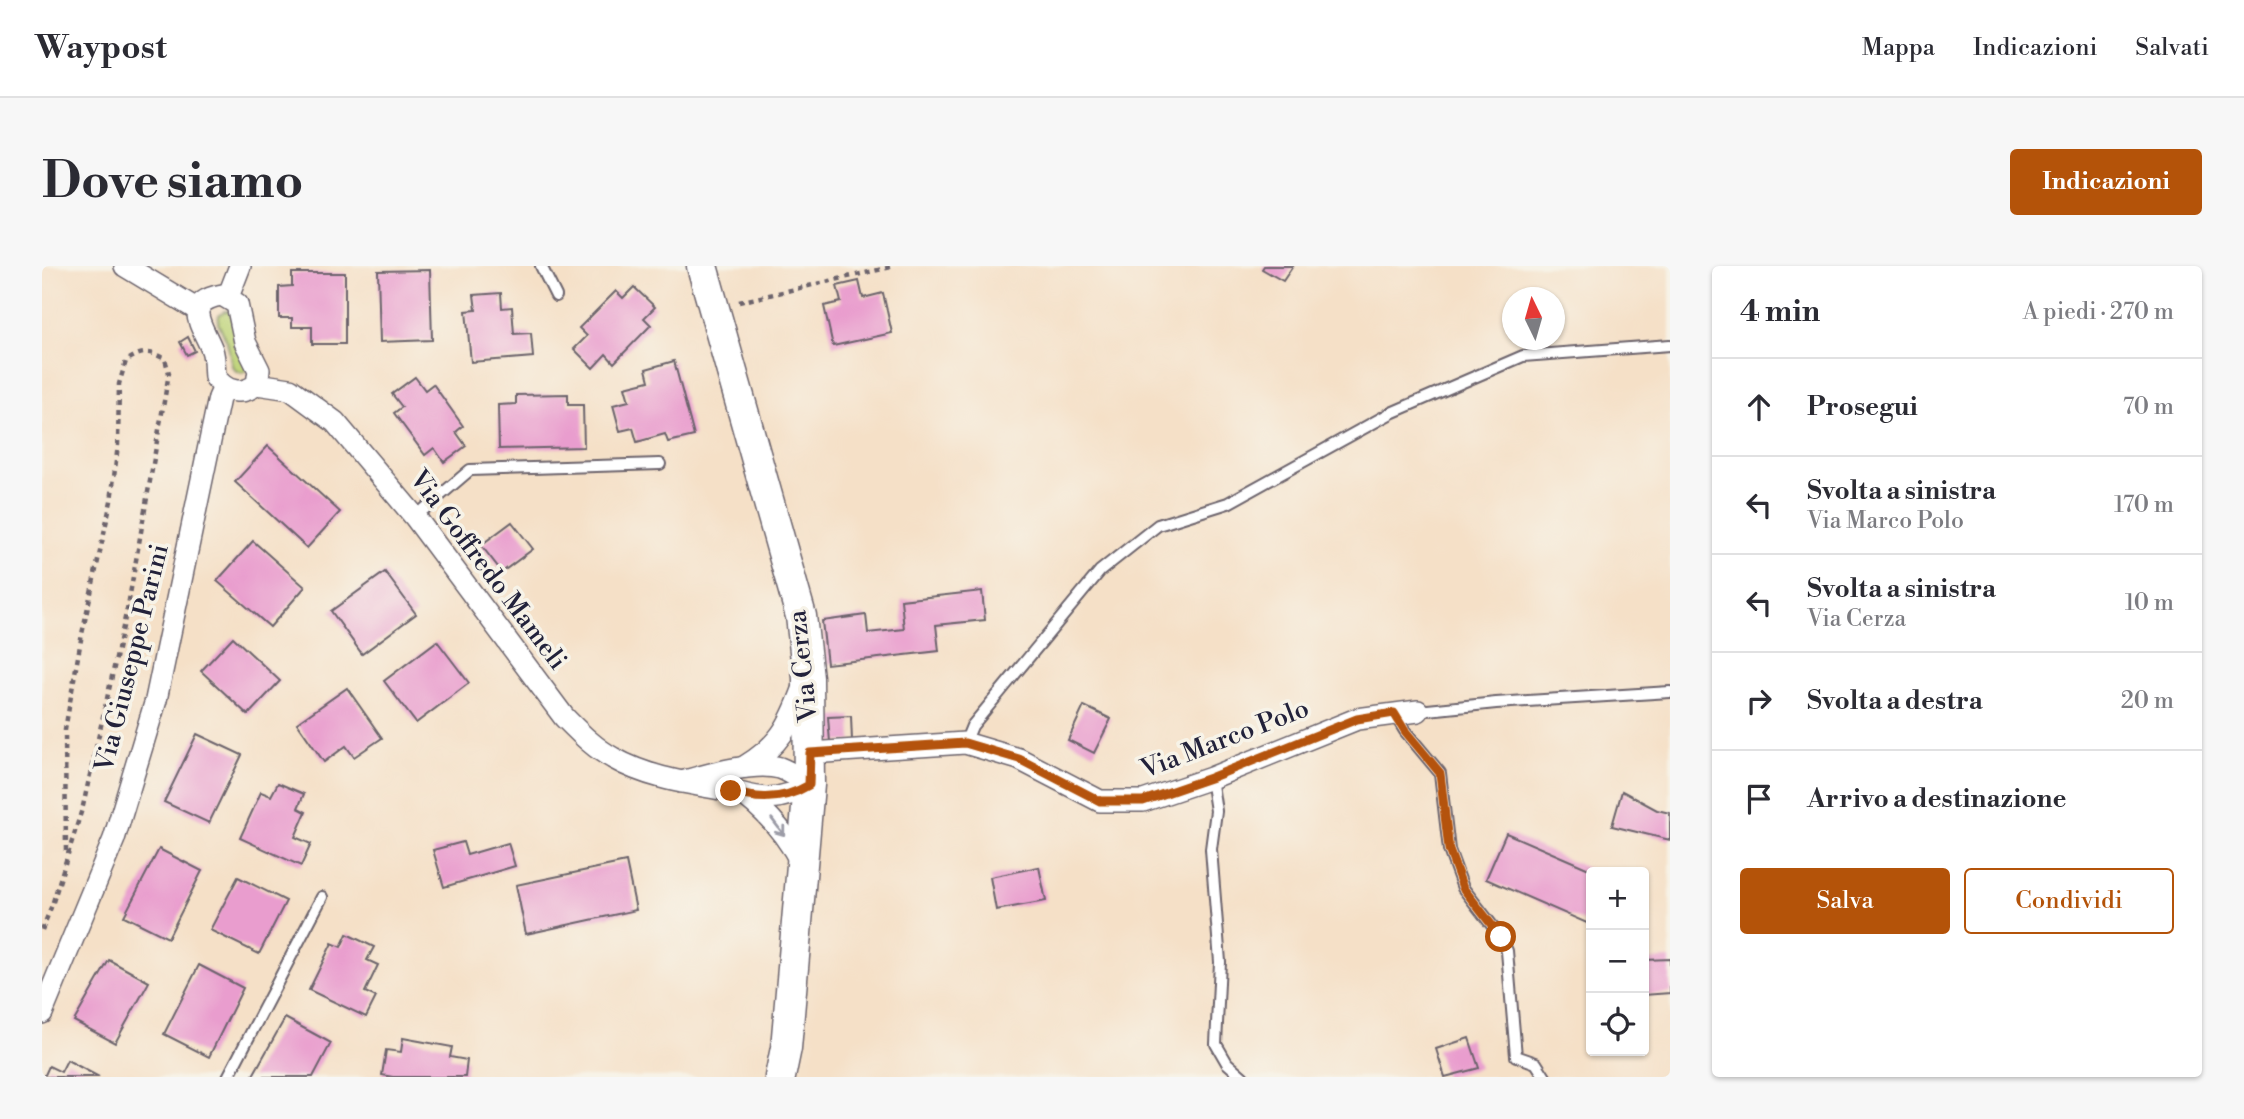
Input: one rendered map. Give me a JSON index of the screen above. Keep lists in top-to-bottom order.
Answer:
{
  "streets": {
    "main road": ["Via Cerza"],
    "street": ["Via Goffredo Mameli", "Via Giuseppe Parini", "Via Marco Polo"]
  },
  "crossings": [
    ["Via Goffredo Mameli", "Via Giuseppe Parini"],
    ["Via Cerza", "Via Marco Polo"]
  ],
  "north": "top",
  "page": {
    "header": "Waypost",
    "nav": ["Mappa", "Indicazioni", "Salvati"],
    "buttons": [
      "Indicazioni",
      ["Salva", "Condividi"]
    ],
    "title": "Dove siamo",
    "heading": ["4 min", "A piedi · 270 m"],
    "list": [
      ["Prosegui", "70 m"],
      ["Svolta a sinistra", "Via Marco Polo", "170 m"],
      ["Svolta a sinistra", "Via Cerza", "10 m"],
      ["Svolta a destra", "20 m"],
      "Arrivo a destinazione"
    ],
    "map_buttons": ["+", "−"]
  }
}
